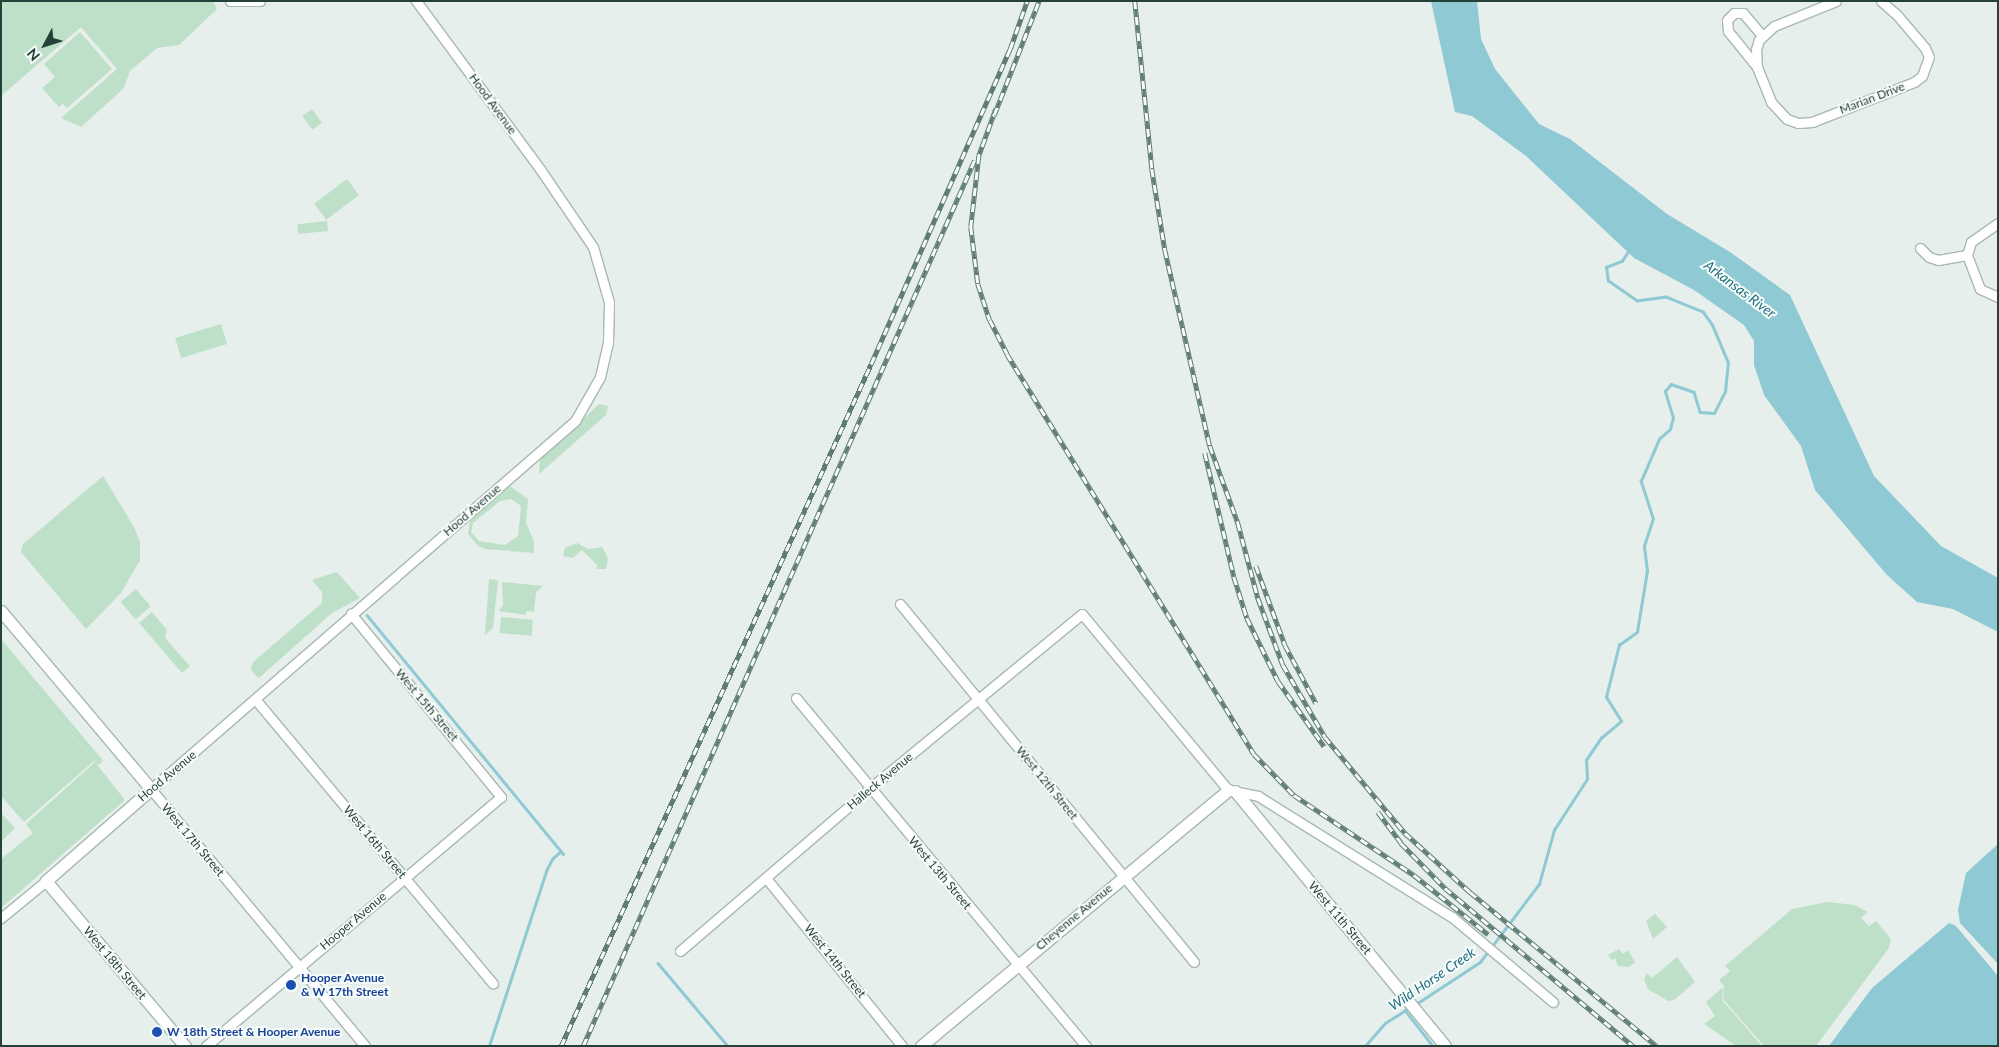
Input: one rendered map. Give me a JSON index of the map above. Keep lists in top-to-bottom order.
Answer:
{
  "streets": {
    "street": [
      "Marian Drive",
      "Hood Avenue",
      "West 15th Street",
      "Halleck Avenue",
      "West 12th Street",
      "West 17th Street",
      "West 16th Street",
      "West 13th Street",
      "Cheyenne Avenue",
      "West 11th Street",
      "Hooper Avenue",
      "West 14th Street",
      "West 18th Street"
    ]
  },
  "crossings": [
    ["Hood Avenue", "West 15th Street"],
    ["Hood Avenue", "West 17th Street"],
    ["Hood Avenue", "West 16th Street"],
    ["Hood Avenue", "West 18th Street"],
    ["West 15th Street", "Hooper Avenue"],
    ["Halleck Avenue", "West 12th Street"],
    ["Halleck Avenue", "West 13th Street"],
    ["Halleck Avenue", "West 11th Street"],
    ["Halleck Avenue", "West 14th Street"],
    ["West 12th Street", "Cheyenne Avenue"],
    ["West 17th Street", "Hooper Avenue"],
    ["West 16th Street", "Hooper Avenue"],
    ["West 13th Street", "Cheyenne Avenue"],
    ["Cheyenne Avenue", "West 11th Street"]
  ],
  "water": ["Arkansas River", "Wild Horse Creek"],
  "places": ["Hooper Avenue & W 17th Street", "W 18th Street & Hooper Avenue"],
  "north": "bottom left"
}
